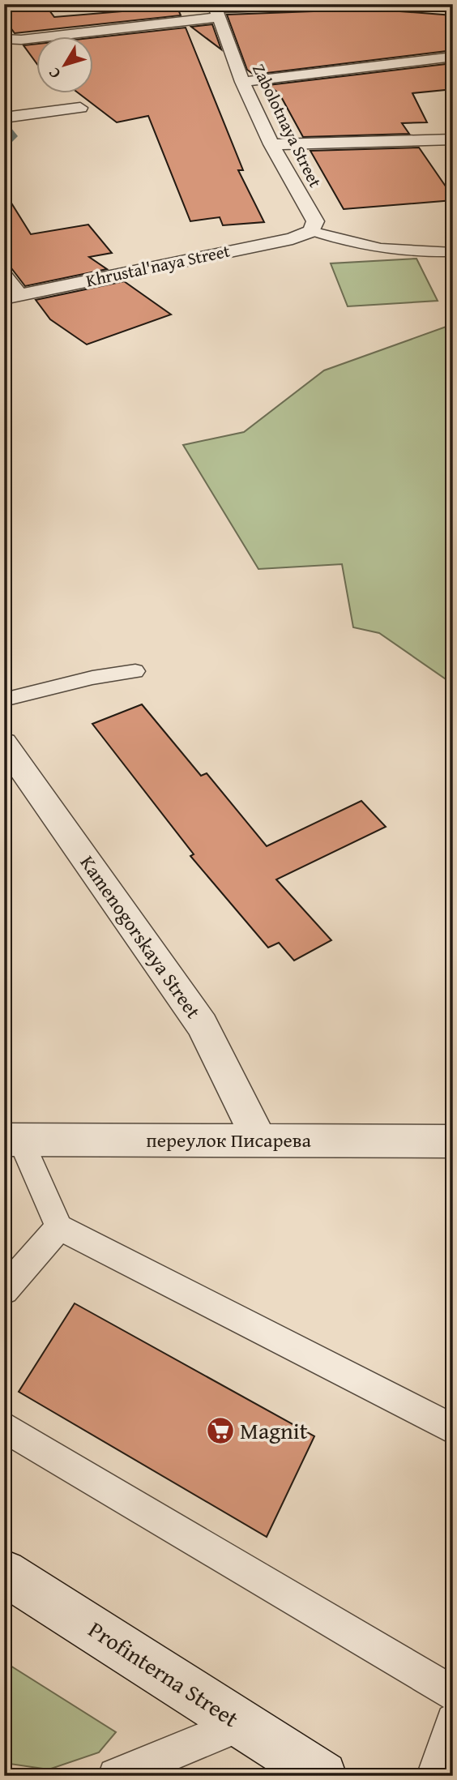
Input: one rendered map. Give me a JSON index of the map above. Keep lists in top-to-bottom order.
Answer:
{
  "streets": {
    "street": [
      "Zabolotnaya Street",
      "Khrustal'naya Street",
      "Kamenogorskaya Street",
      "переулок Писарева",
      "Profinterna Street"
    ]
  },
  "crossings": [
    ["Zabolotnaya Street", "Khrustal'naya Street"],
    ["Kamenogorskaya Street", "переулок Писарева"]
  ],
  "places": {
    "supermarket": ["Magnit"]
  },
  "north": "bottom left"
}
